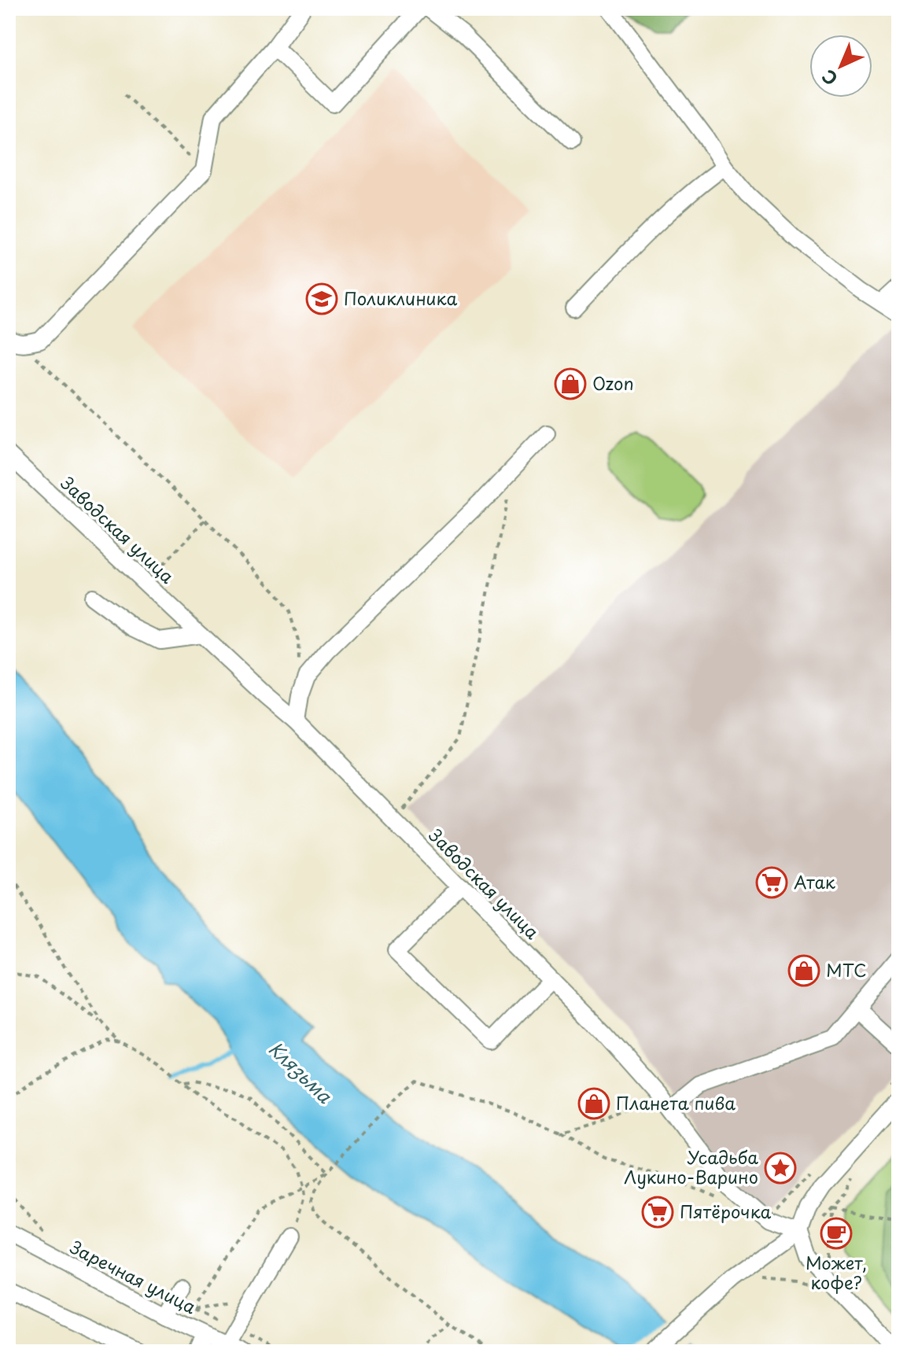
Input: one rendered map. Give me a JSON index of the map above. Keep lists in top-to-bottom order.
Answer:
{
  "streets": {
    "street": ["Заводская улица", "Заречная улица"]
  },
  "water": ["Клязьма"],
  "places": {
    "school or university": ["Поликлиника"],
    "shop": ["Ozon", "МТС", "Планета пива"],
    "supermarket": ["Атак", "Пятёрочка"],
    "place": ["Усадьба Лукино-Варино"],
    "cafe": ["Может, кофе?"]
  },
  "north": "bottom left"
}
